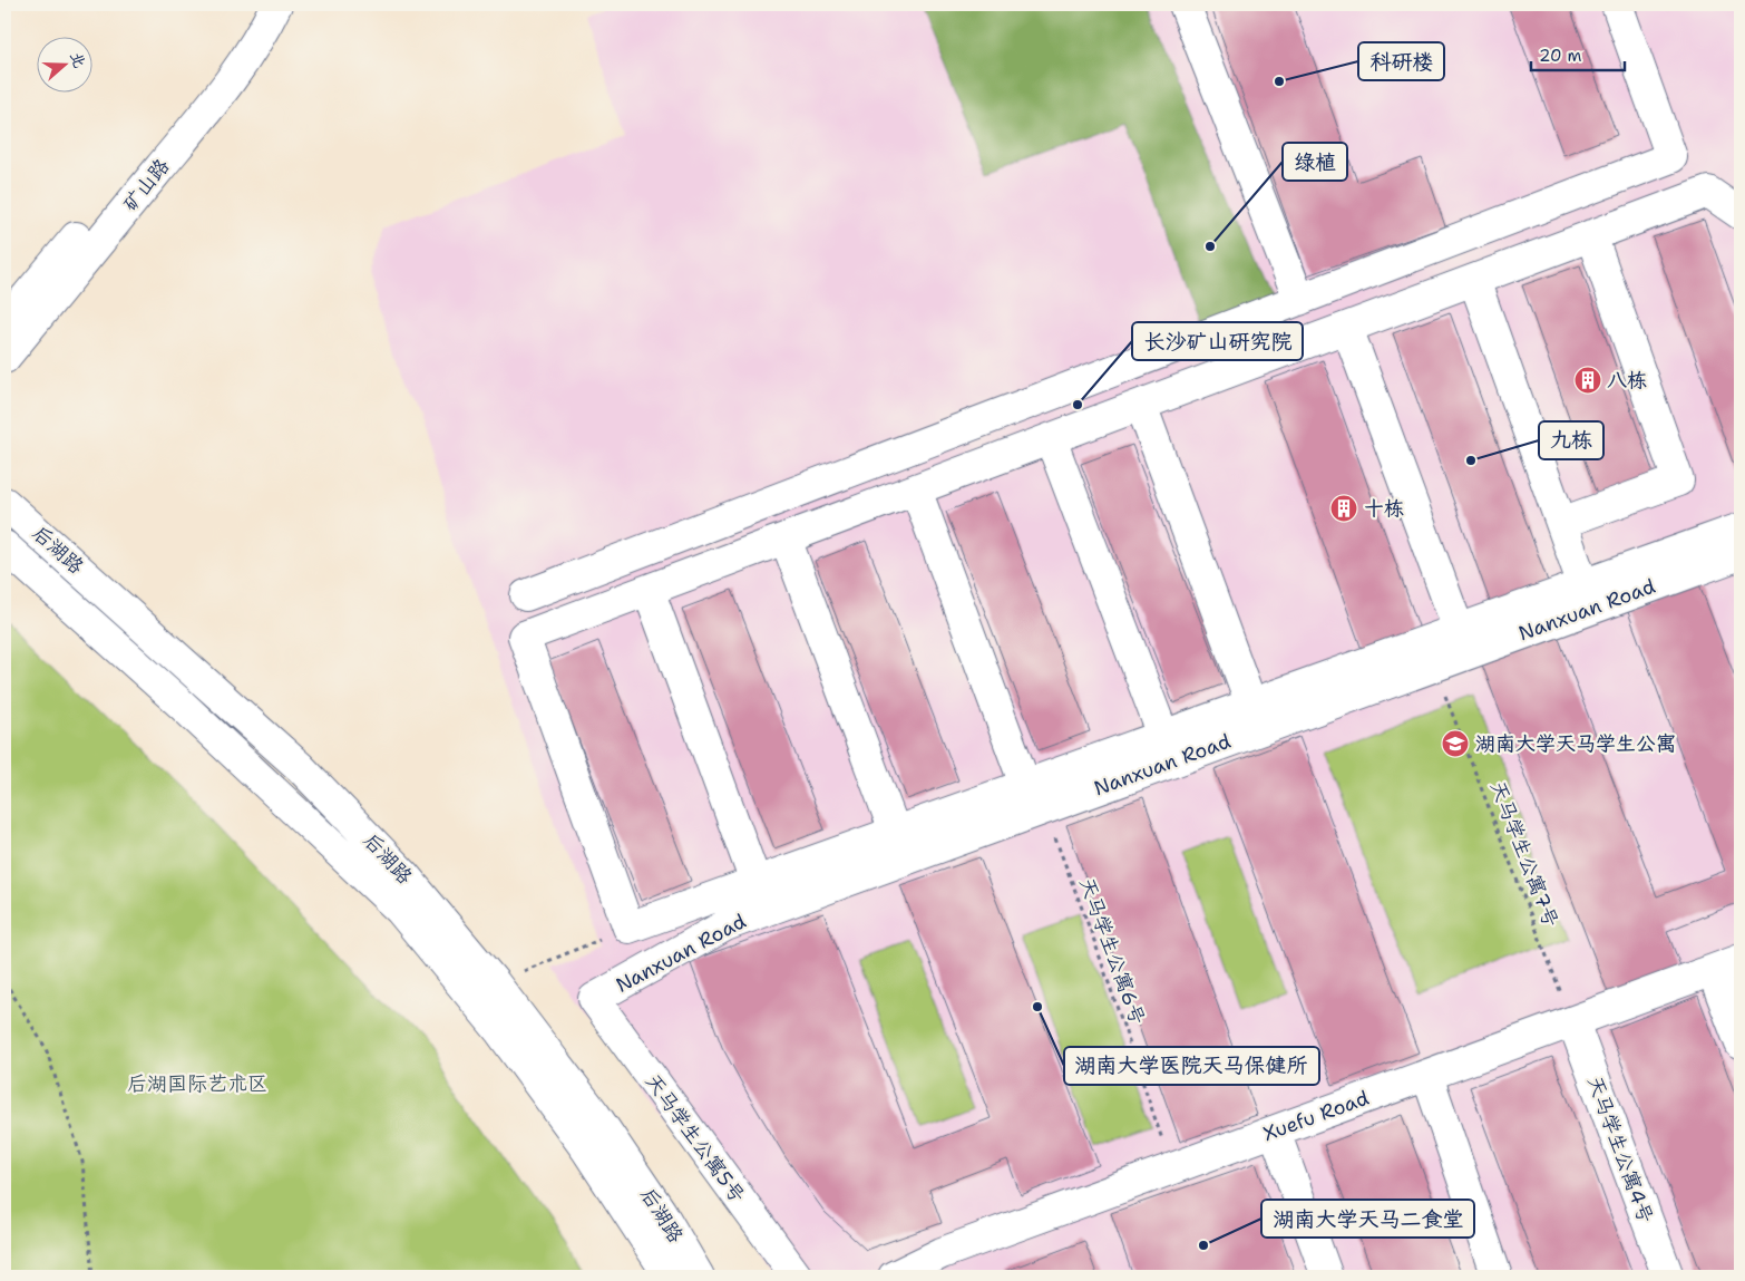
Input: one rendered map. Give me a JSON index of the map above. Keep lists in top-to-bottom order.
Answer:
{
  "streets": {
    "street": [
      "矿山路",
      "后湖路",
      "Nanxuan Road",
      "Xuefu Road",
      "天马学生公寓5号",
      "天马学生公寓4号"
    ],
    "path": ["天马学生公寓7号", "天马学生公寓6号"]
  },
  "crossings": [
    ["Nanxuan Road", "天马学生公寓7号"],
    ["Nanxuan Road", "天马学生公寓6号"],
    ["Nanxuan Road", "天马学生公寓5号"],
    ["天马学生公寓7号", "Xuefu Road"],
    ["天马学生公寓7号", "天马学生公寓4号"],
    ["天马学生公寓6号", "Xuefu Road"],
    ["Xuefu Road", "天马学生公寓4号"]
  ],
  "parks": ["后湖国际艺术区"],
  "places": {
    "other": [
      "科研楼",
      "绿植",
      "长沙矿山研究院",
      "九栋",
      "湖南大学医院天马保健所",
      "湖南大学天马二食堂"
    ],
    "building": ["八栋", "十栋"],
    "school or university": ["湖南大学天马学生公寓"]
  },
  "scale_bar": "20 m",
  "north": "right"
}
